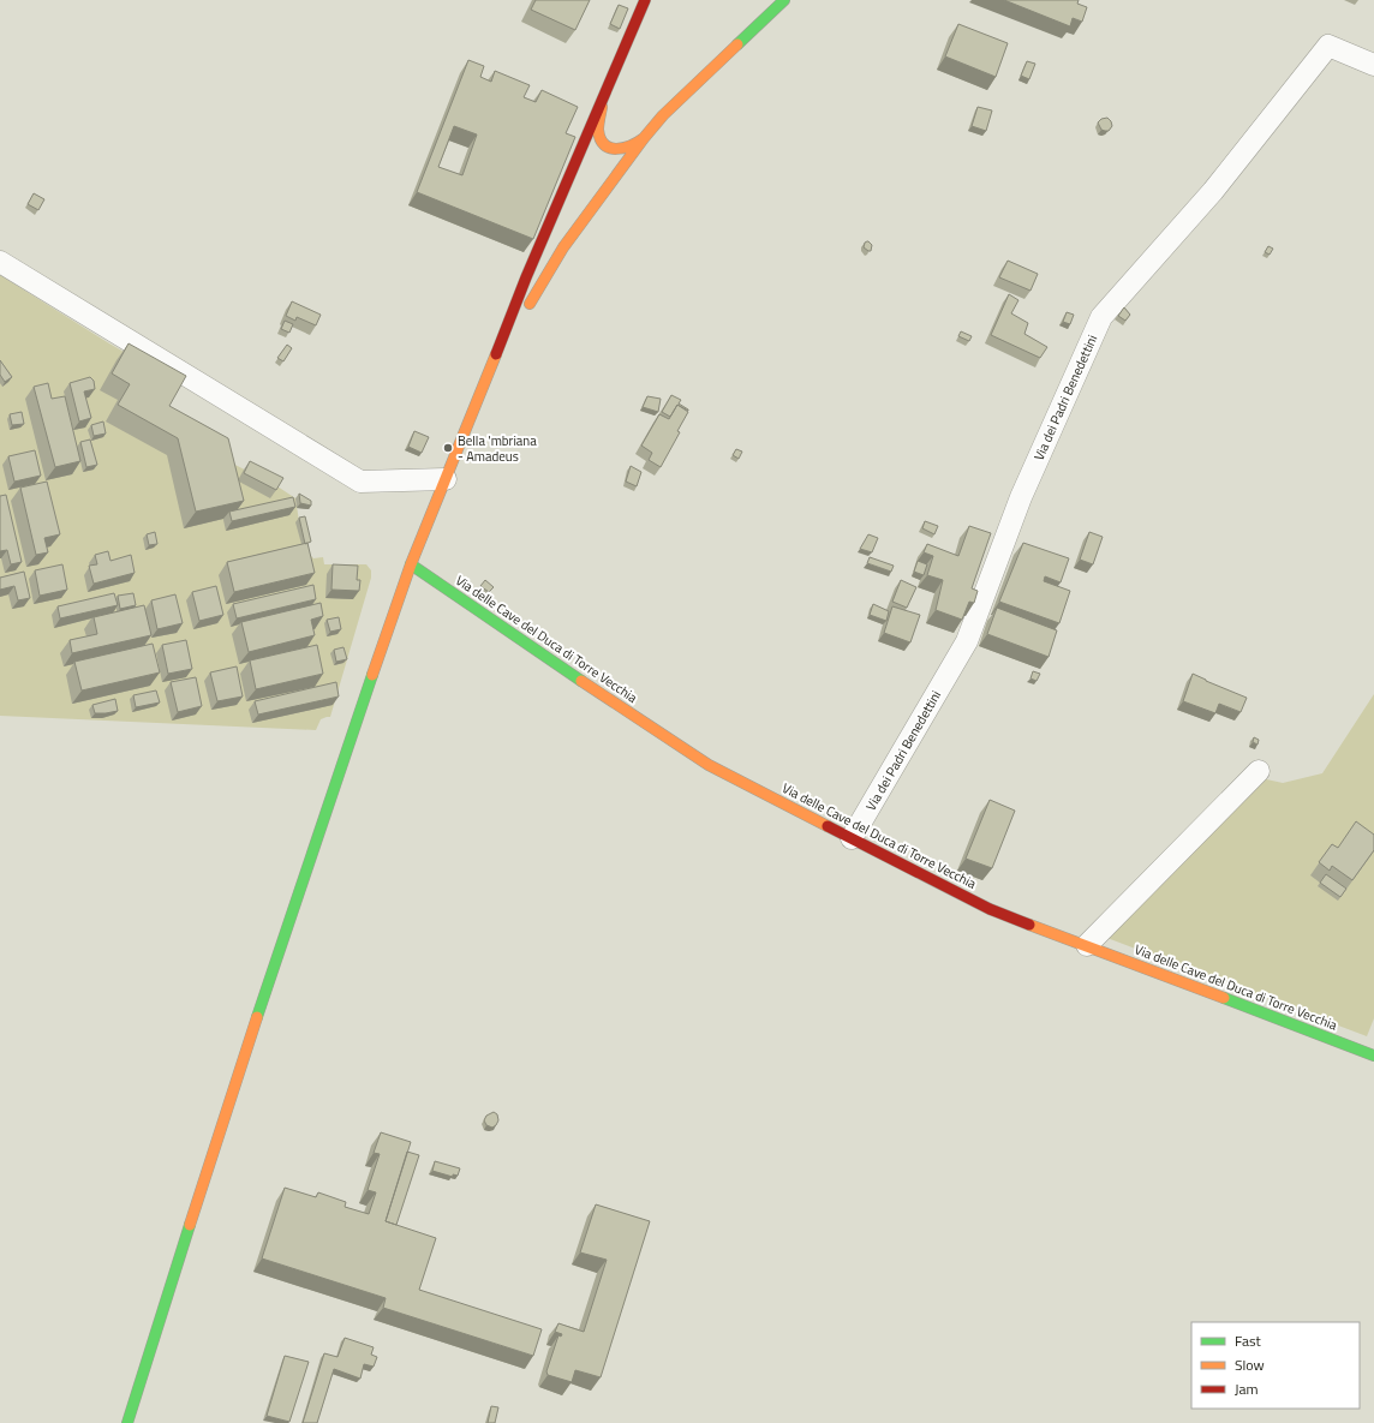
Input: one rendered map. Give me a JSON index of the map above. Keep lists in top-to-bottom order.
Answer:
{
  "streets": {
    "main road": ["Via delle Cave del Duca di Torre Vecchia"],
    "street": ["Via dei Padri Benedettini"]
  },
  "crossings": [
    ["Via dei Padri Benedettini", "Via delle Cave del Duca di Torre Vecchia"]
  ],
  "places": ["Bella 'mbriana - Amadeus"],
  "legend": ["Fast", "Slow", "Jam"]
}
